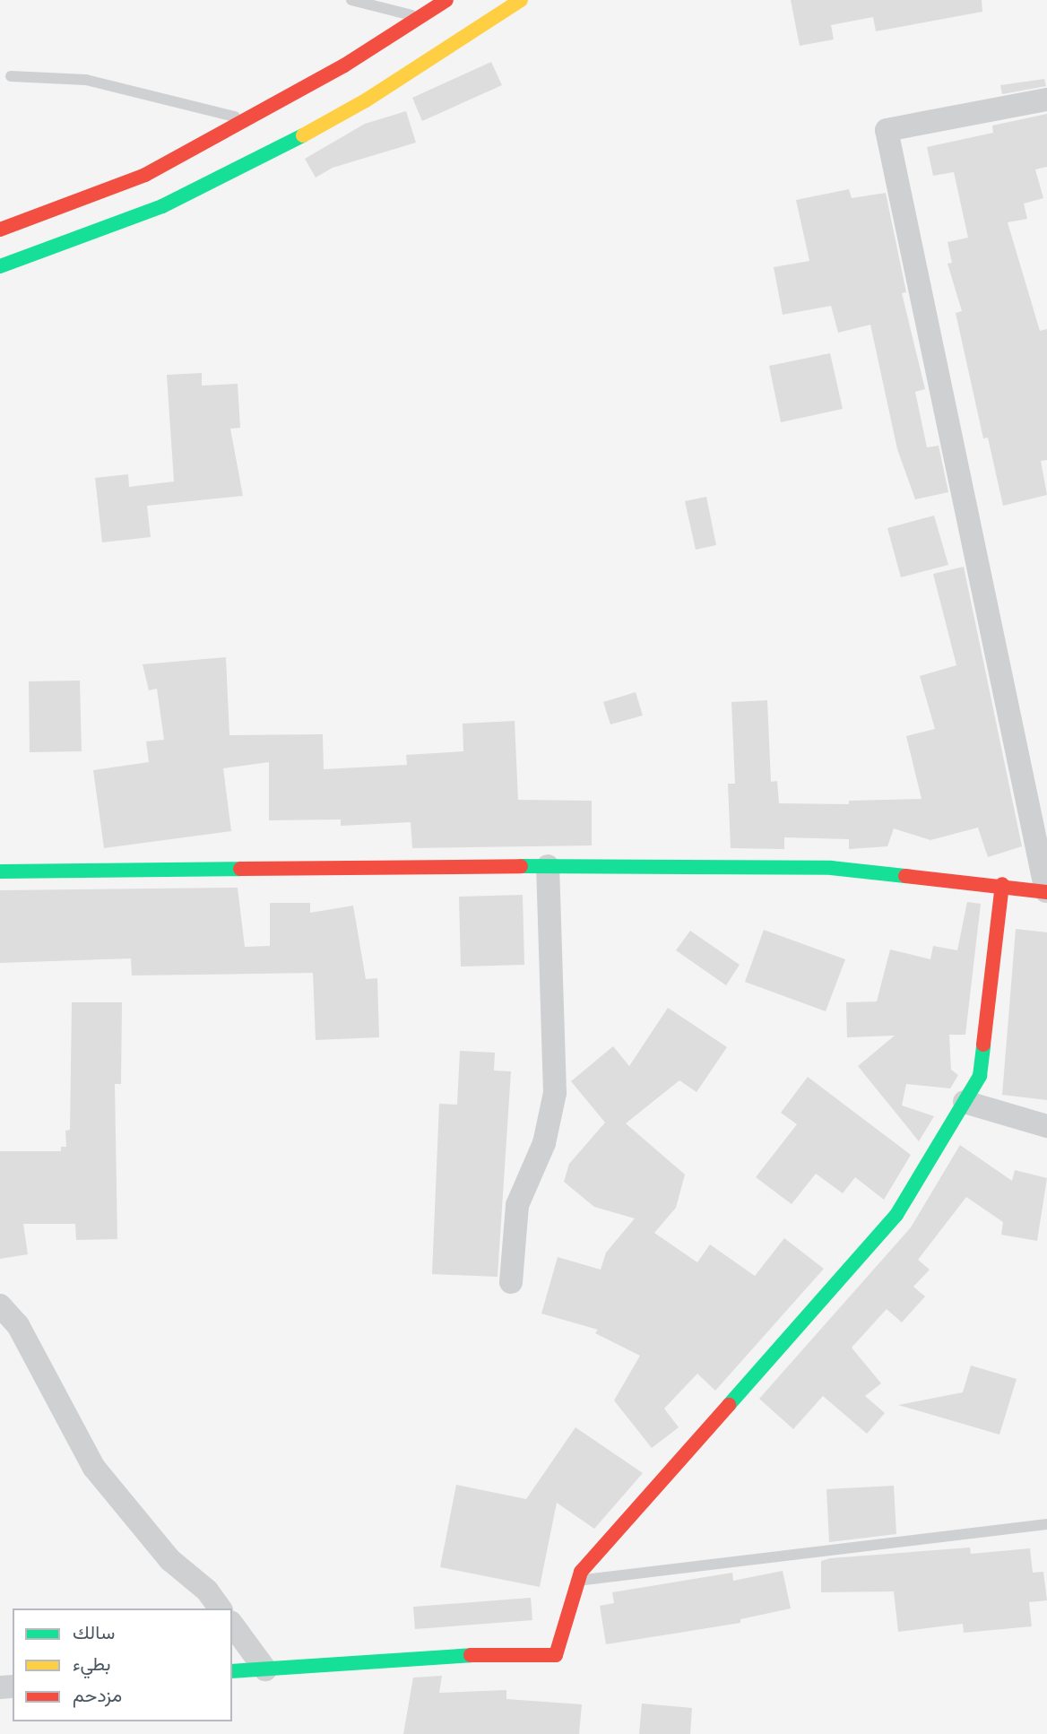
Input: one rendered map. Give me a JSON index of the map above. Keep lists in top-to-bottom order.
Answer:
{
  "legend": ["سالك", "بطيء", "مزدحم"]
}
